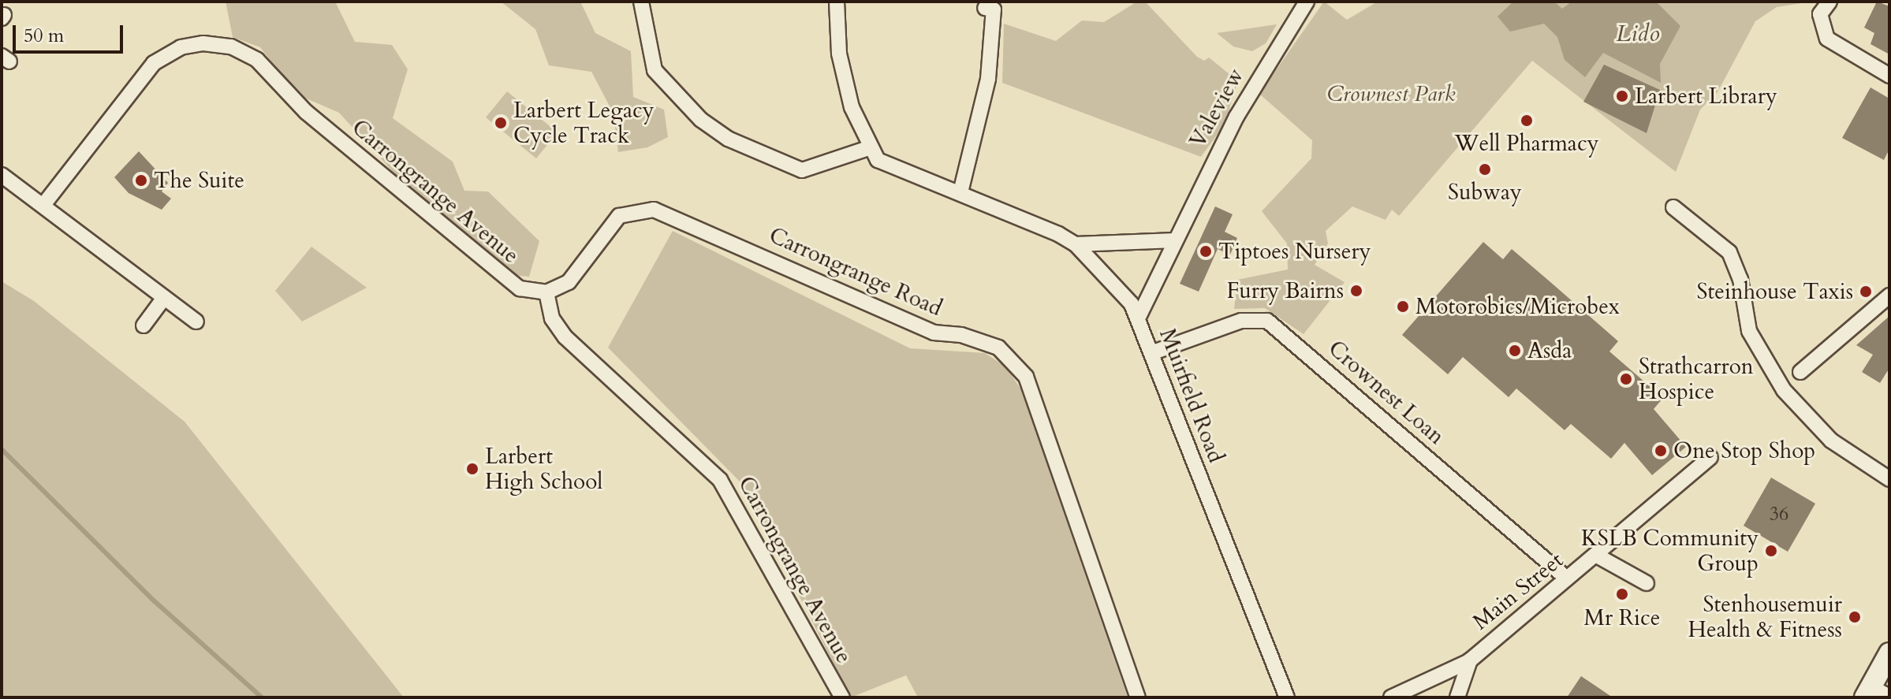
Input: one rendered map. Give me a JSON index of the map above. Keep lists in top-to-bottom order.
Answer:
{
  "streets": {
    "street": [
      "Valeview",
      "Carrongrange Avenue",
      "Carrongrange Road",
      "Crownest Loan",
      "Muirfield Road",
      "Main Street"
    ]
  },
  "crossings": [
    ["Valeview", "Muirfield Road"],
    ["Carrongrange Avenue", "Carrongrange Road"],
    ["Crownest Loan", "Muirfield Road"],
    ["Crownest Loan", "Main Street"]
  ],
  "water": ["Lido"],
  "parks": ["Crownest Park"],
  "places": [
    "Larbert Library",
    "Well Pharmacy",
    "Larbert Legacy Cycle Track",
    "Subway",
    "The Suite",
    "Tiptoes Nursery",
    "Furry Bairns",
    "Steinhouse Taxis",
    "Motorobics/Microbex",
    "Asda",
    "Strathcarron Hospice",
    "One Stop Shop",
    "Larbert High School",
    "KSLB Community Group",
    "Mr Rice",
    "Stenhousemuir Health & Fitness"
  ],
  "house_numbers": ["36"],
  "scale_bar": "50 m"
}
